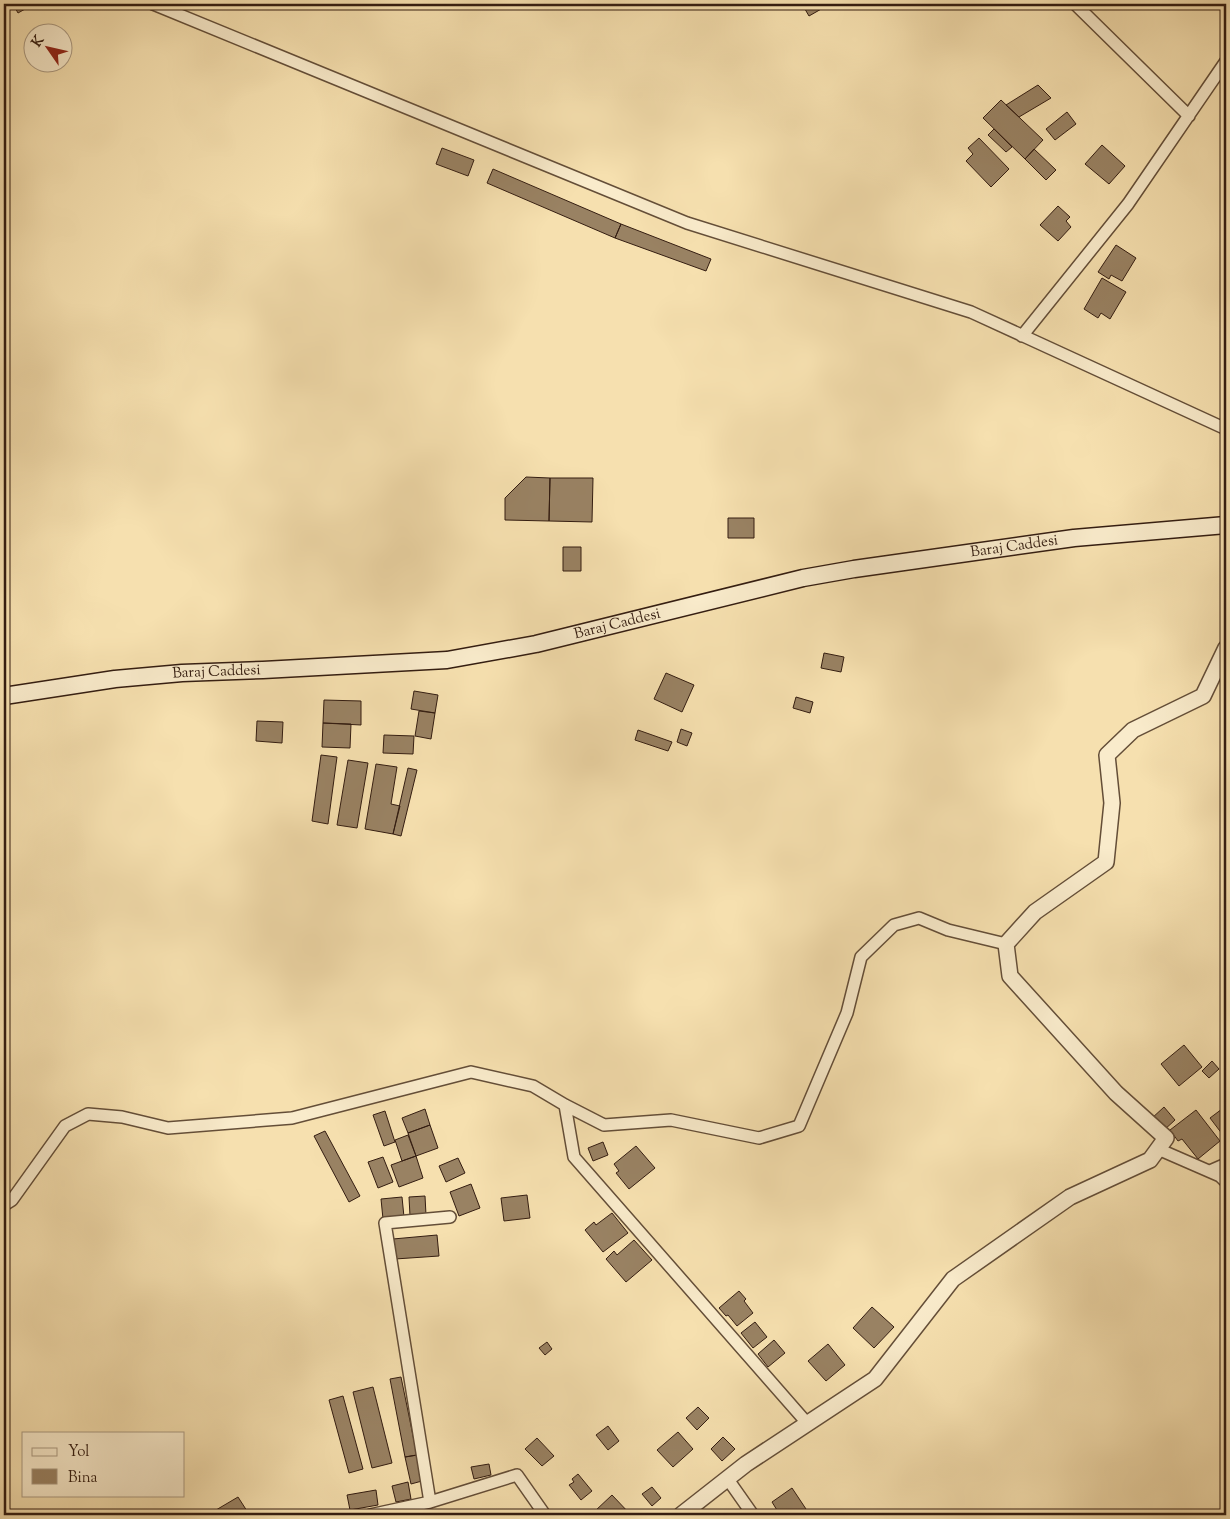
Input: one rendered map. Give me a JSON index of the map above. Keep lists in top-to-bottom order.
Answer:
{
  "streets": {
    "main road": ["Baraj Caddesi"]
  },
  "legend": ["Yol", "Bina"],
  "north": "top left"
}
